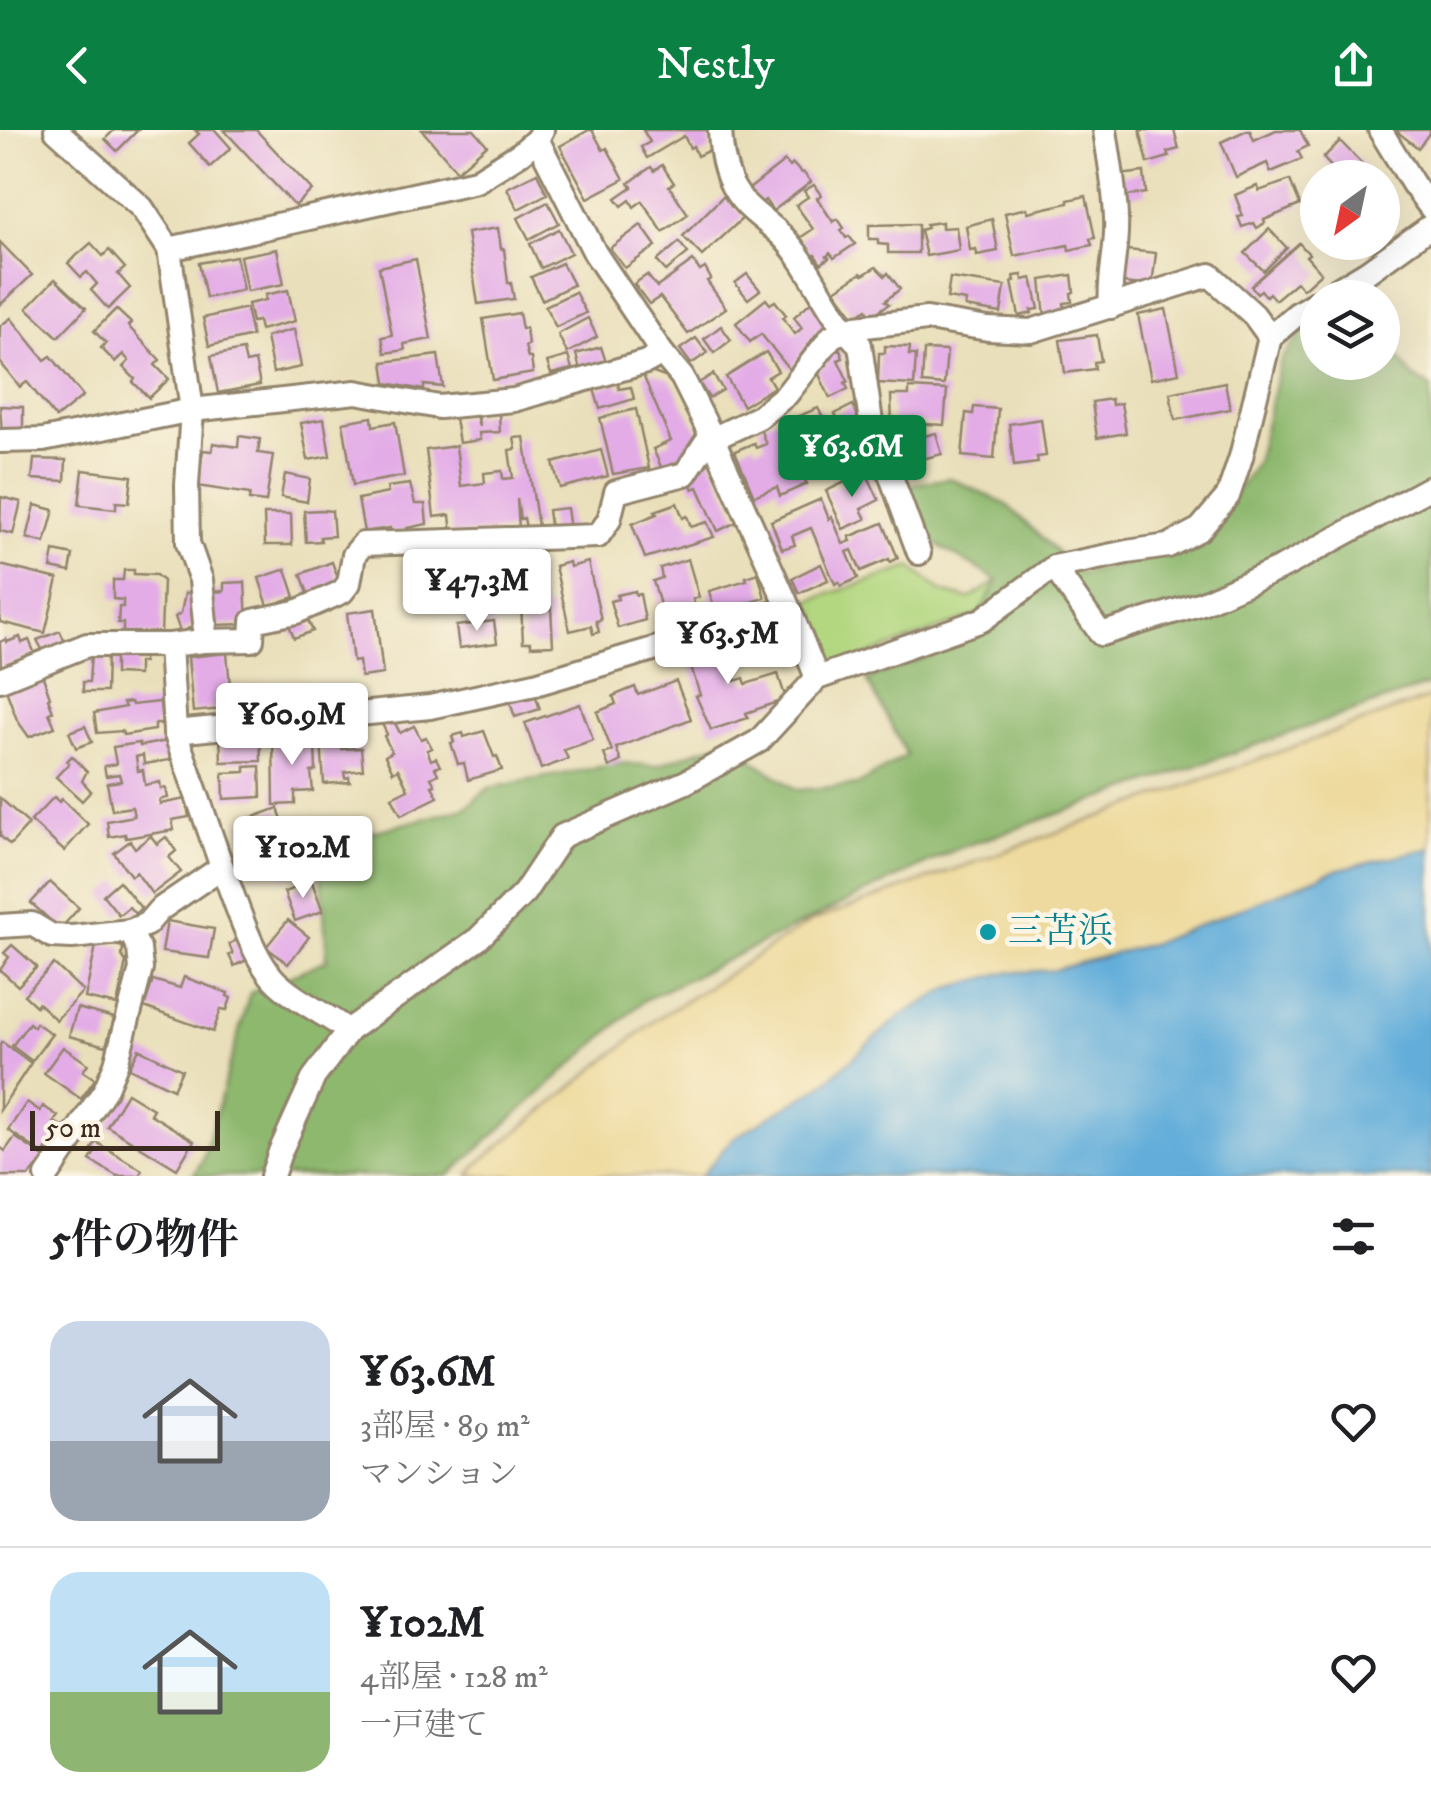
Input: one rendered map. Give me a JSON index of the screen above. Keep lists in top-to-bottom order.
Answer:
{
  "places": ["三苫浜"],
  "scale_bar": "50 m",
  "north": "bottom left",
  "page": {
    "header": "Nestly",
    "price": [
      "¥63.6M",
      "¥47.3M",
      "¥63.5M",
      "¥60.9M",
      "¥102M"
    ],
    "scale": "50 m",
    "heading": "5件の物件",
    "list": [
      {
        "name": "¥63.6M",
        "note": "3部屋 · 89 m² · マンション"
      },
      {
        "name": "¥102M",
        "note": "4部屋 · 128 m² · 一戸建て"
      }
    ]
  }
}
